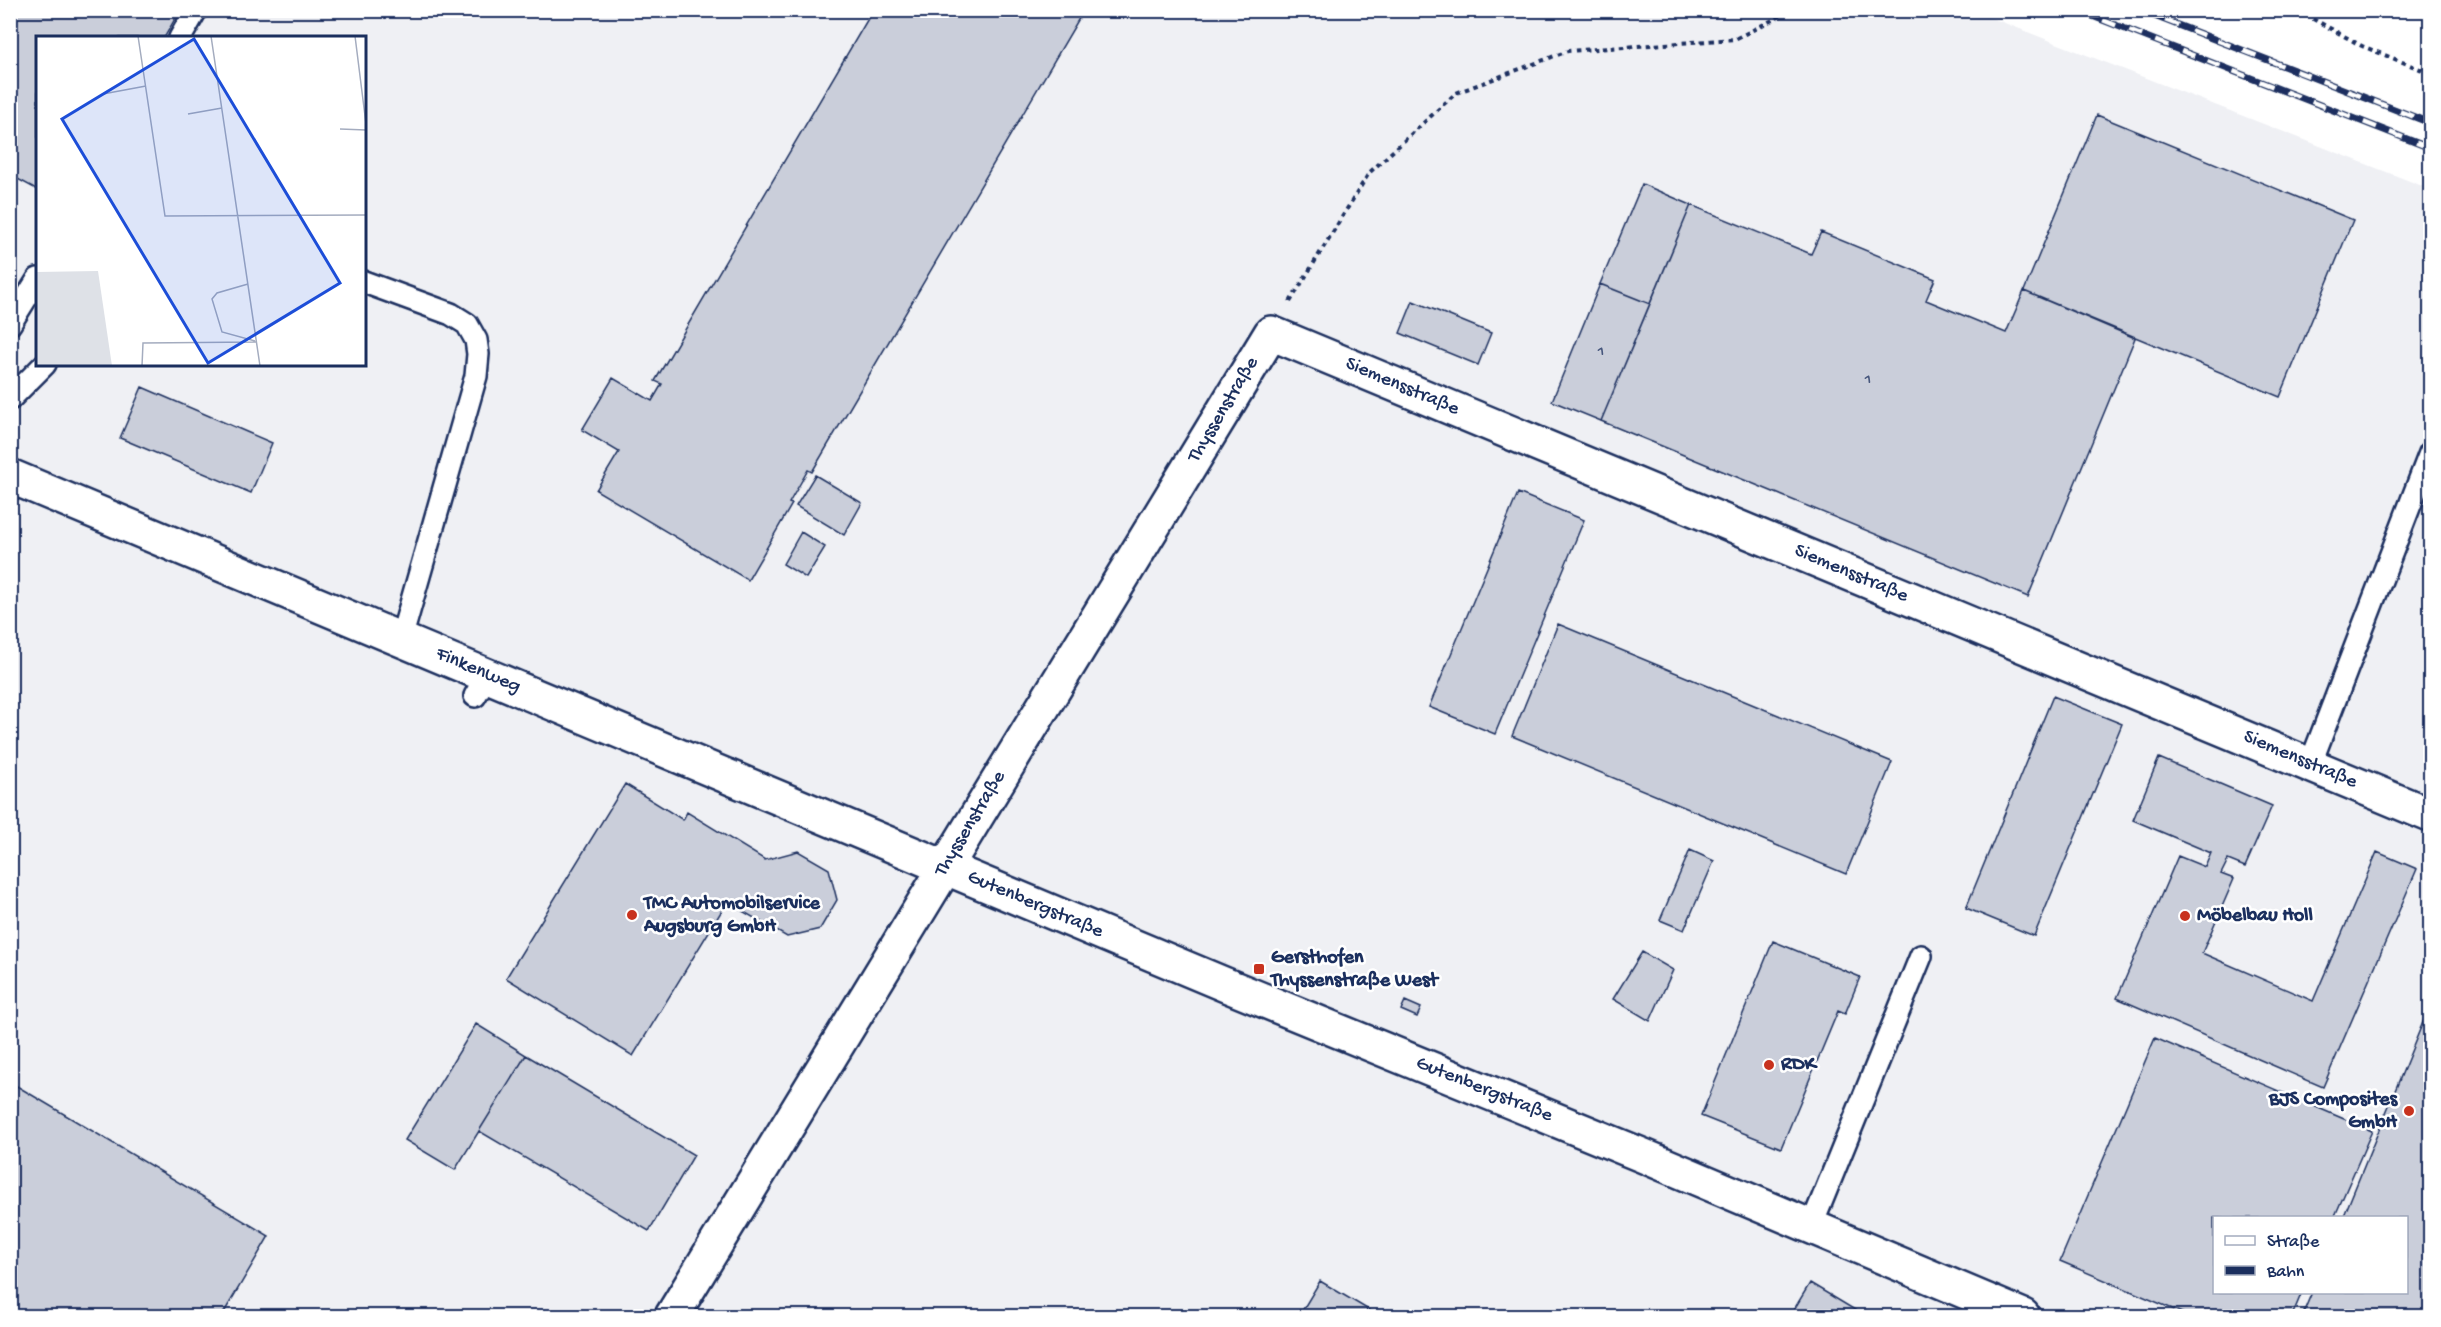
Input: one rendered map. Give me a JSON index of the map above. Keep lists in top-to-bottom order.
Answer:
{
  "streets": {
    "street": [
      "Siemensstraße",
      "Thyssenstraße",
      "Finkenweg",
      "Gutenbergstraße"
    ]
  },
  "crossings": [
    ["Siemensstraße", "Thyssenstraße"],
    ["Thyssenstraße", "Finkenweg"],
    ["Thyssenstraße", "Gutenbergstraße"],
    ["Finkenweg", "Gutenbergstraße"]
  ],
  "places": {
    "other": [
      "TMC Automobilservice Augsburg GmbH",
      "Möbelbau Holl",
      "RDK",
      "BJS Composites GmbH"
    ],
    "transit": ["Gersthofen Thyssenstraße West"]
  },
  "house_numbers": ["1", "1"],
  "legend": ["Straße", "Bahn"]
}
